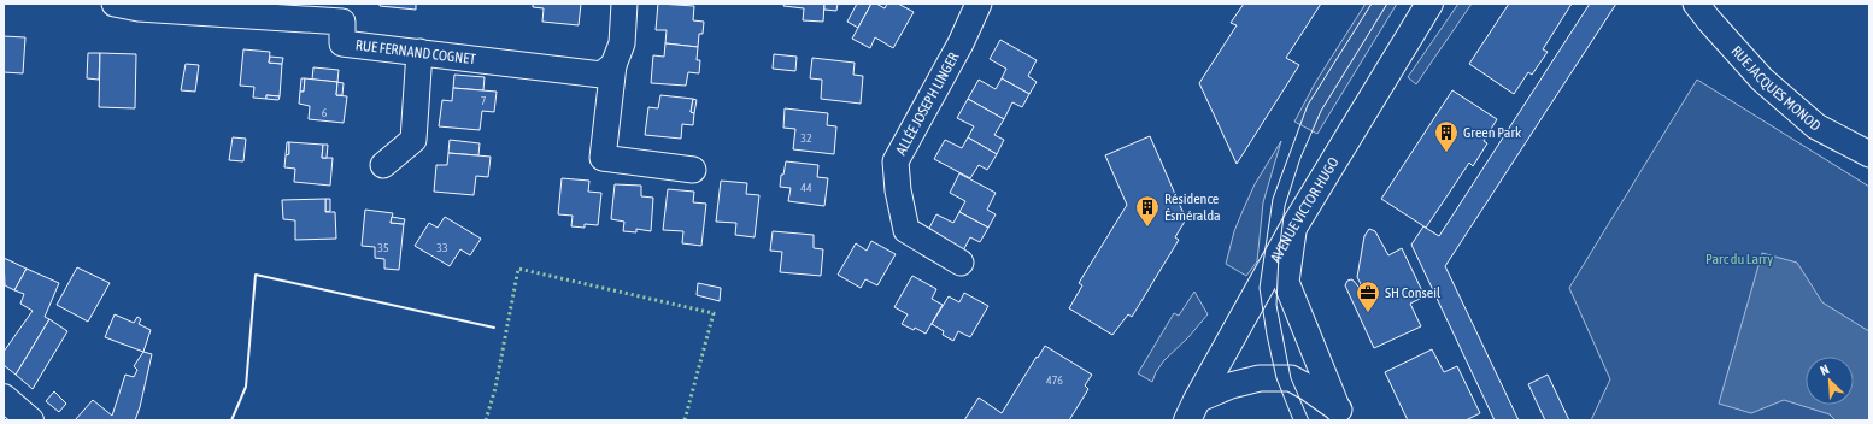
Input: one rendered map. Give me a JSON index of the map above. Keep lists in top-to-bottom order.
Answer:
{
  "streets": {
    "main road": ["AVENUE VICTOR HUGO"],
    "street": ["RUE FERNAND COGNET", "RUE JACQUES MONOD", "ALLÉE JOSEPH LINGER"]
  },
  "parks": ["Parc du Larry"],
  "places": {
    "building": ["Green Park", "Résidence Ésméralda"],
    "office": ["SH Conseil"]
  },
  "house_numbers": [
    "7",
    "6",
    "32",
    "44",
    "35",
    "33",
    "476"
  ],
  "north": "top left"
}
